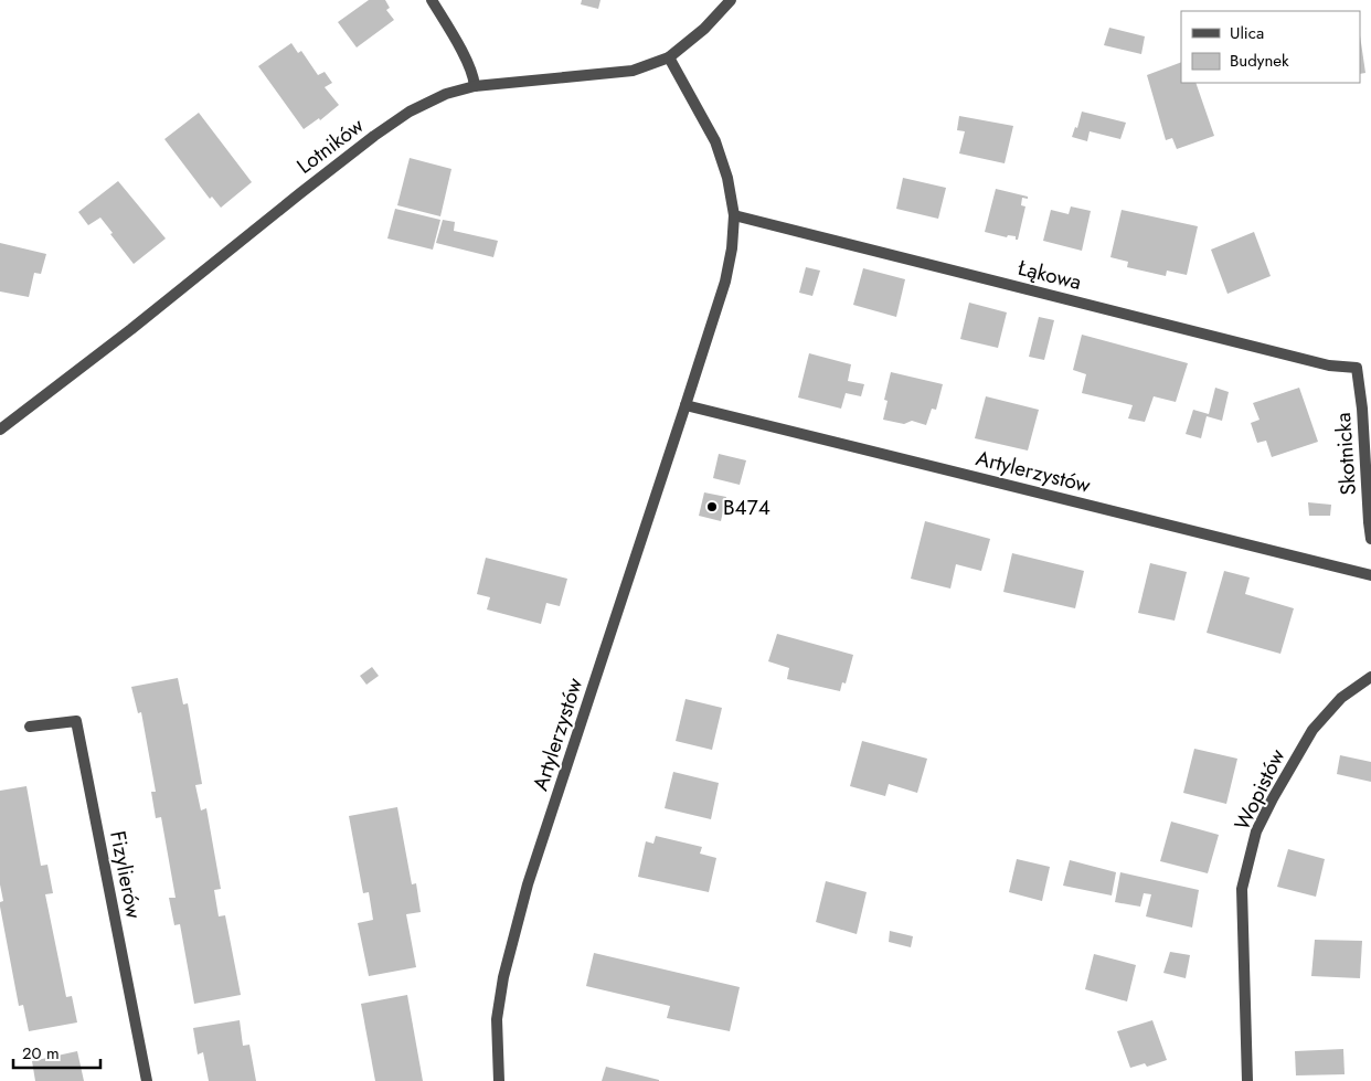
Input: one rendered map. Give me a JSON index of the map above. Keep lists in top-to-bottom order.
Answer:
{
  "streets": {
    "street": [
      "Lotników",
      "Łąkowa",
      "Skotnicka",
      "Artylerzystów",
      "Wopistów",
      "Fizylierów"
    ]
  },
  "crossings": [
    ["Lotników", "Artylerzystów"],
    ["Łąkowa", "Skotnicka"],
    ["Łąkowa", "Artylerzystów"]
  ],
  "places": ["B474"],
  "legend": ["Ulica", "Budynek"],
  "scale_bar": "20 m"
}
